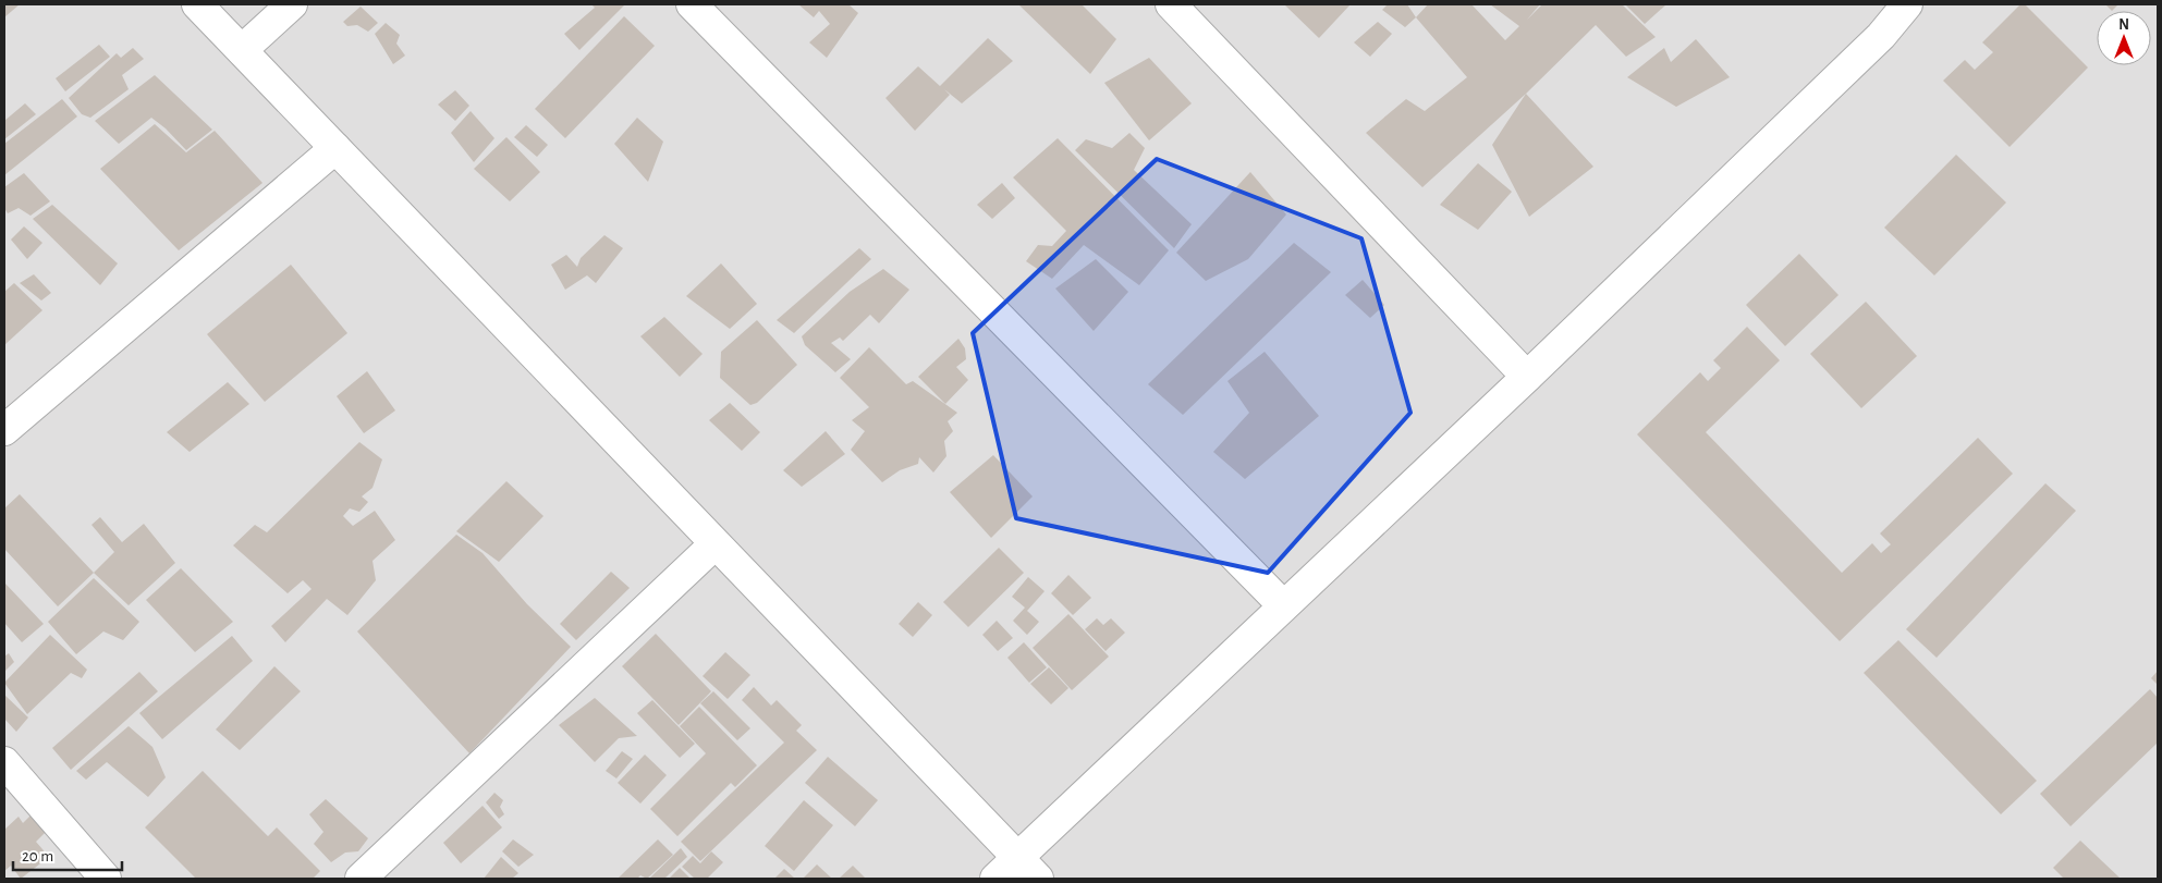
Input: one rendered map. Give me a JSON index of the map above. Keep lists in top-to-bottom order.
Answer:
{
  "scale_bar": "20 m",
  "north": "top"
}
